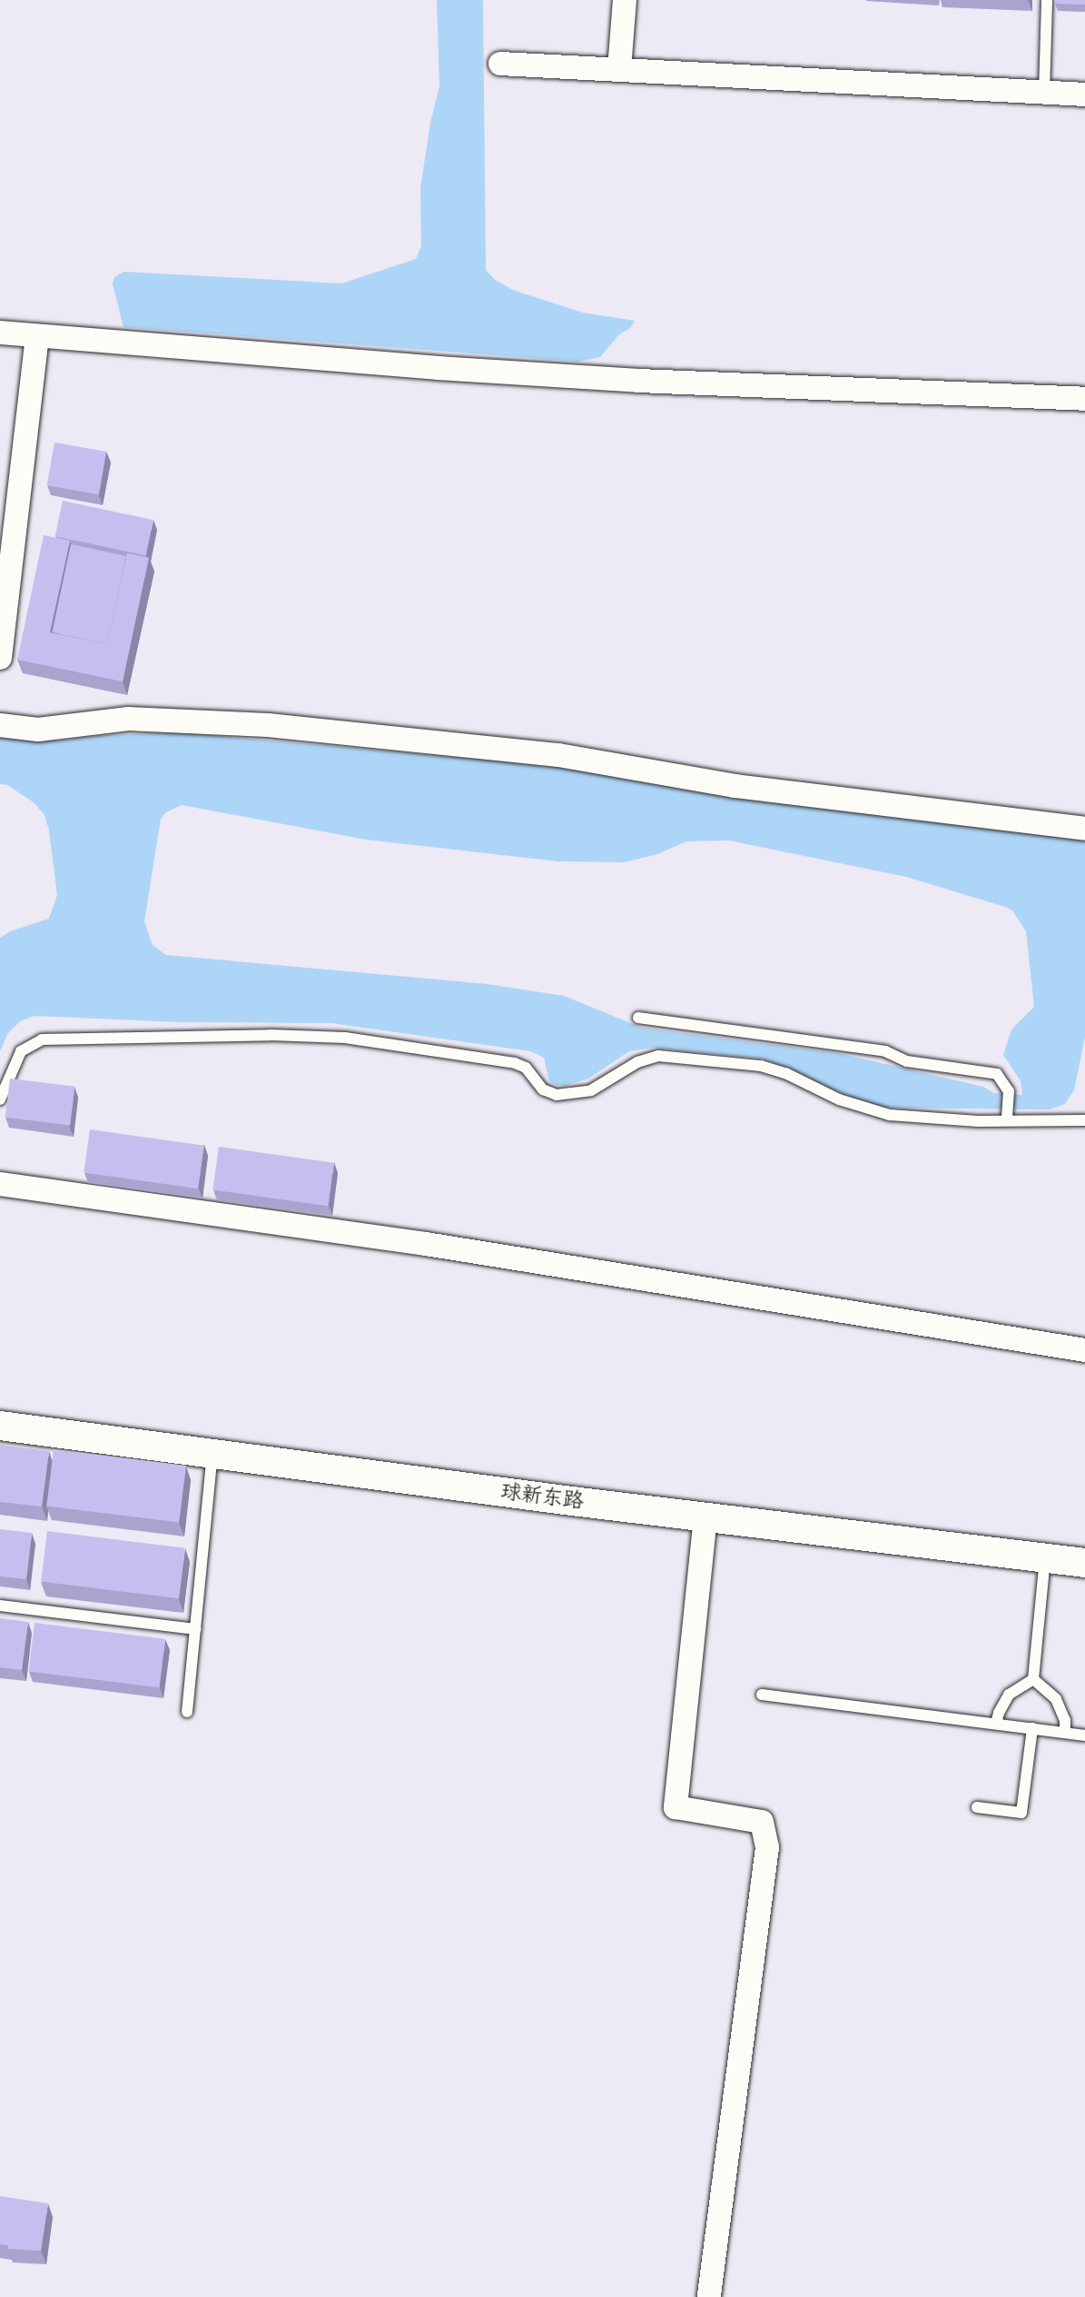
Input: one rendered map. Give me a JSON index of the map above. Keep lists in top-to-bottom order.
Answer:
{
  "streets": {
    "street": ["球新东路"]
  }
}
